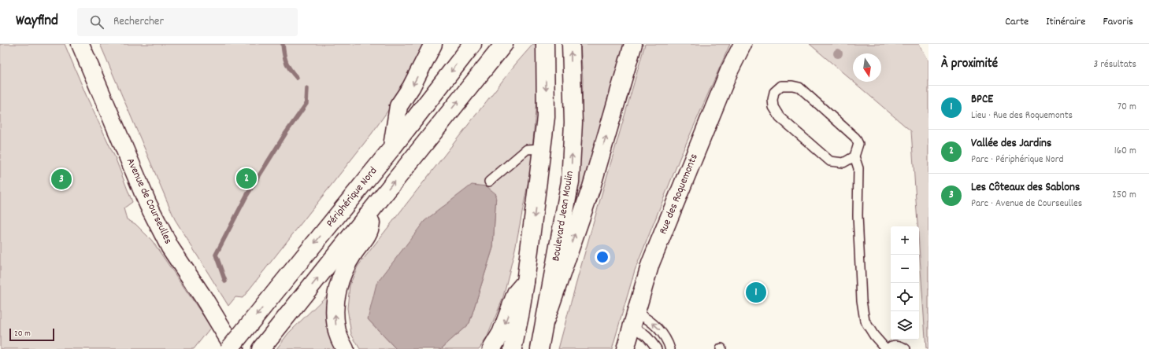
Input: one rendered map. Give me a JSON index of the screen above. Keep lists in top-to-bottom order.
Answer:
{
  "streets": {
    "main road": [
      "Rue des Roquemonts",
      "Périphérique Nord",
      "Avenue de Courseulles",
      "Boulevard Jean Moulin"
    ]
  },
  "scale_bar": "20 m",
  "north": "bottom",
  "page": {
    "header": "Wayfind",
    "search": "Rechercher",
    "nav": ["Carte", "Itinéraire", "Favoris"],
    "heading": ["À proximité", "3 résultats"],
    "list": [
      {
        "mark": "1",
        "name": "BPCE",
        "note": "Lieu · Rue des Roquemonts",
        "value": "70 m"
      },
      {
        "mark": "2",
        "name": "Vallée des Jardins",
        "note": "Parc · Périphérique Nord",
        "value": "160 m"
      },
      {
        "mark": "3",
        "name": "Les Côteaux des Sablons",
        "note": "Parc · Avenue de Courseulles",
        "value": "250 m"
      }
    ],
    "pins": ["2", "3", "1"],
    "map_buttons": ["+", "−"],
    "scale": "20 m"
  }
}
